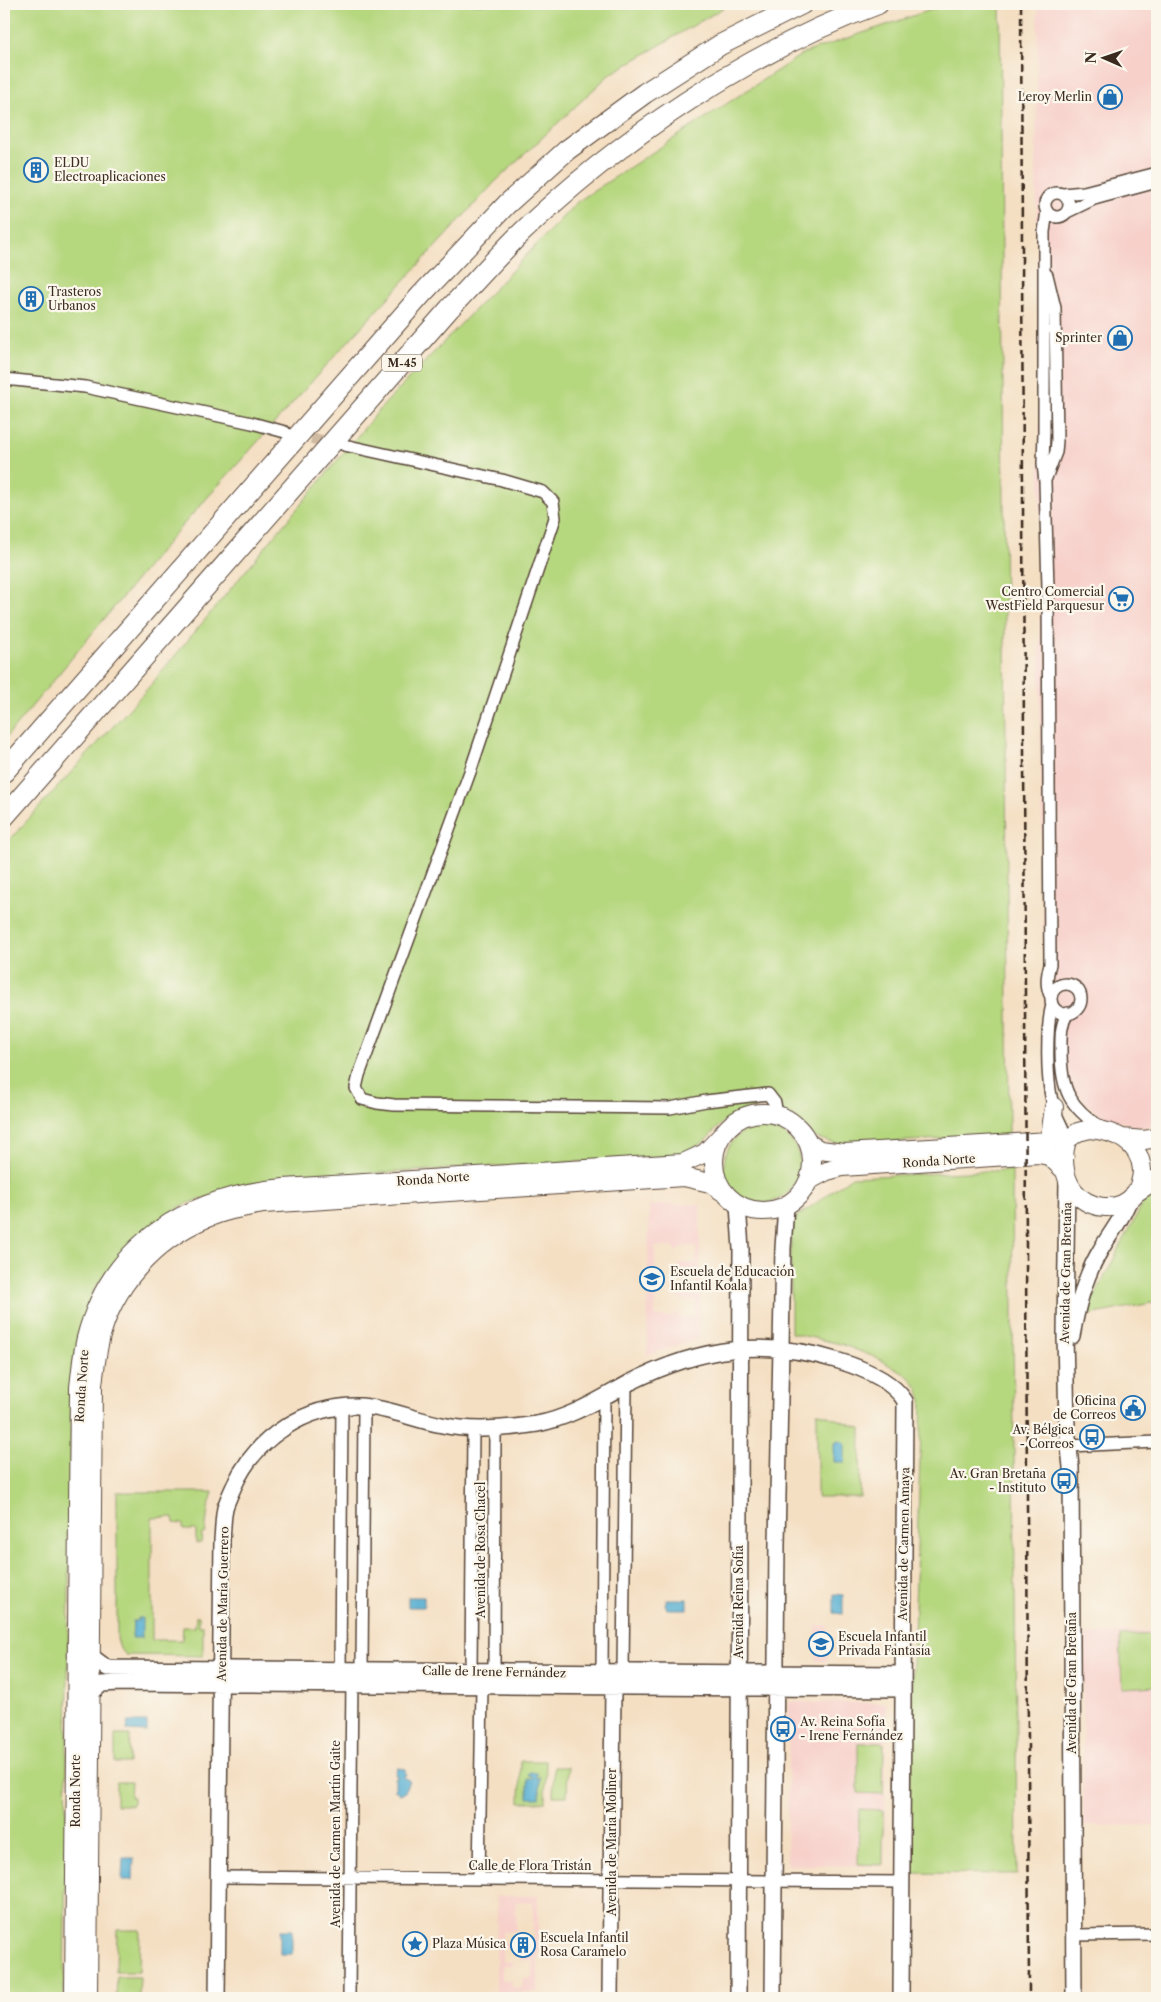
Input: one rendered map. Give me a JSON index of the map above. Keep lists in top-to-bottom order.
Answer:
{
  "streets": {
    "highway": ["M-45"],
    "main road": ["Ronda Norte"],
    "street": [
      "Avenida de Gran Bretaña",
      "Avenida de Carmen Amaya",
      "Avenida de Rosa Chacel",
      "Avenida Reina Sofía",
      "Avenida de María Guerrero",
      "Calle de Irene Fernández",
      "Avenida de Carmen Martín Gaite",
      "Avenida de María Moliner",
      "Calle de Flora Tristán"
    ]
  },
  "crossings": [
    ["Ronda Norte", "Avenida de Gran Bretaña"],
    ["Ronda Norte", "Avenida Reina Sofía"],
    ["Ronda Norte", "Calle de Irene Fernández"],
    ["Avenida de Carmen Amaya", "Avenida de María Guerrero"],
    ["Avenida de Carmen Amaya", "Calle de Irene Fernández"],
    ["Avenida de Carmen Amaya", "Calle de Flora Tristán"],
    ["Avenida de Rosa Chacel", "Avenida de María Guerrero"],
    ["Avenida de Rosa Chacel", "Calle de Irene Fernández"],
    ["Avenida Reina Sofía", "Avenida de María Guerrero"],
    ["Avenida Reina Sofía", "Calle de Irene Fernández"],
    ["Avenida Reina Sofía", "Calle de Flora Tristán"],
    ["Avenida de María Guerrero", "Calle de Irene Fernández"],
    ["Avenida de María Guerrero", "Avenida de Carmen Martín Gaite"],
    ["Avenida de María Guerrero", "Calle de Flora Tristán"],
    ["Calle de Irene Fernández", "Avenida de Carmen Martín Gaite"],
    ["Calle de Irene Fernández", "Avenida de María Moliner"],
    ["Avenida de Carmen Martín Gaite", "Calle de Flora Tristán"],
    ["Avenida de María Moliner", "Calle de Flora Tristán"]
  ],
  "places": {
    "shop": ["Leroy Merlin", "Sprinter"],
    "building": ["ELDU Electroaplicaciones", "Trasteros Urbanos", "Escuela Infantil Rosa Caramelo"],
    "supermarket": ["Centro Comercial WestField Parquesur"],
    "school or university": ["Escuela de Educación Infantil Koala", "Escuela Infantil Privada Fantasía"],
    "public building": ["Oficina de Correos"],
    "bus stop": ["Av. Bélgica - Correos", "Av. Gran Bretaña - Instituto", "Av. Reina Sofía - Irene Fernández"],
    "place": ["Plaza Música"]
  },
  "north": "left"
}
